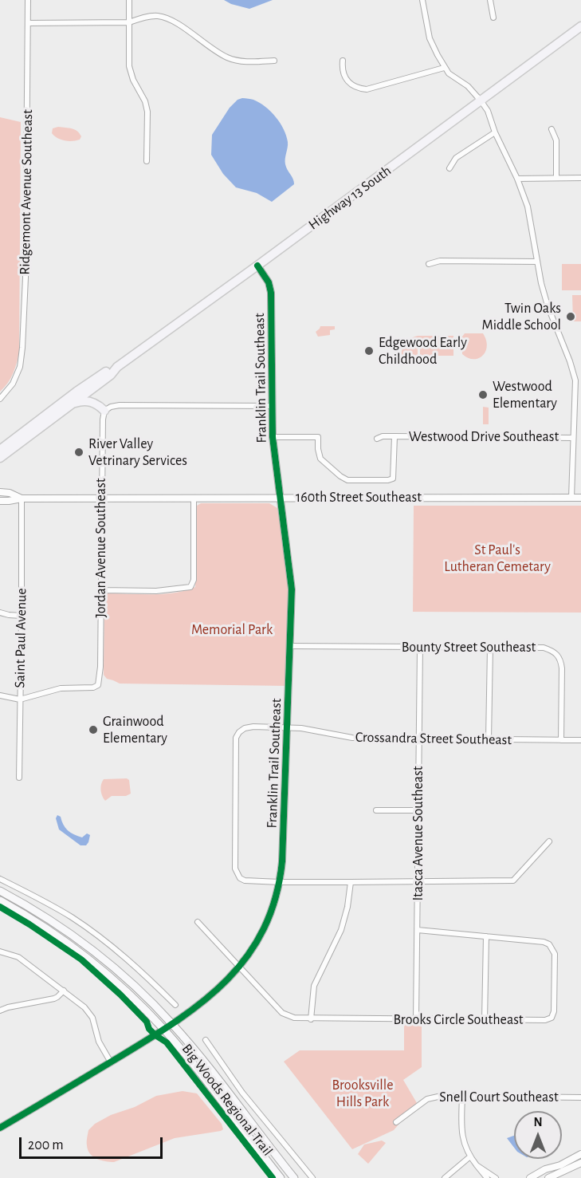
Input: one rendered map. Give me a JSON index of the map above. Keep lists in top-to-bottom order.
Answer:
{
  "streets": {
    "main road": ["Highway 13 South"],
    "street": [
      "Ridgemont Avenue Southeast",
      "Franklin Trail Southeast",
      "Westwood Drive Southeast",
      "160th Street Southeast",
      "Jordan Avenue Southeast",
      "Saint Paul Avenue",
      "Bounty Street Southeast",
      "Crossandra Street Southeast",
      "Itasca Avenue Southeast",
      "Brooks Circle Southeast",
      "Snell Court Southeast"
    ],
    "cycle path": ["Big Woods Regional Trail"]
  },
  "crossings": [
    ["Highway 13 South", "Franklin Trail Southeast"],
    ["Franklin Trail Southeast", "Westwood Drive Southeast"],
    ["Franklin Trail Southeast", "160th Street Southeast"],
    ["Franklin Trail Southeast", "Bounty Street Southeast"],
    ["Franklin Trail Southeast", "Crossandra Street Southeast"],
    ["Franklin Trail Southeast", "Brooks Circle Southeast"],
    ["160th Street Southeast", "Jordan Avenue Southeast"],
    ["160th Street Southeast", "Saint Paul Avenue"],
    ["Jordan Avenue Southeast", "Saint Paul Avenue"],
    ["Bounty Street Southeast", "Crossandra Street Southeast"],
    ["Bounty Street Southeast", "Itasca Avenue Southeast"],
    ["Crossandra Street Southeast", "Itasca Avenue Southeast"],
    ["Itasca Avenue Southeast", "Brooks Circle Southeast"]
  ],
  "parks": ["St Paul's Lutheran Cemetary", "Memorial Park", "Brooksville Hills Park"],
  "places": [
    "Twin Oaks Middle School",
    "Edgewood Early Childhood",
    "Westwood Elementary",
    "River Valley Vetrinary Services",
    "Grainwood Elementary"
  ],
  "scale_bar": "200 m",
  "north": "top"
}
